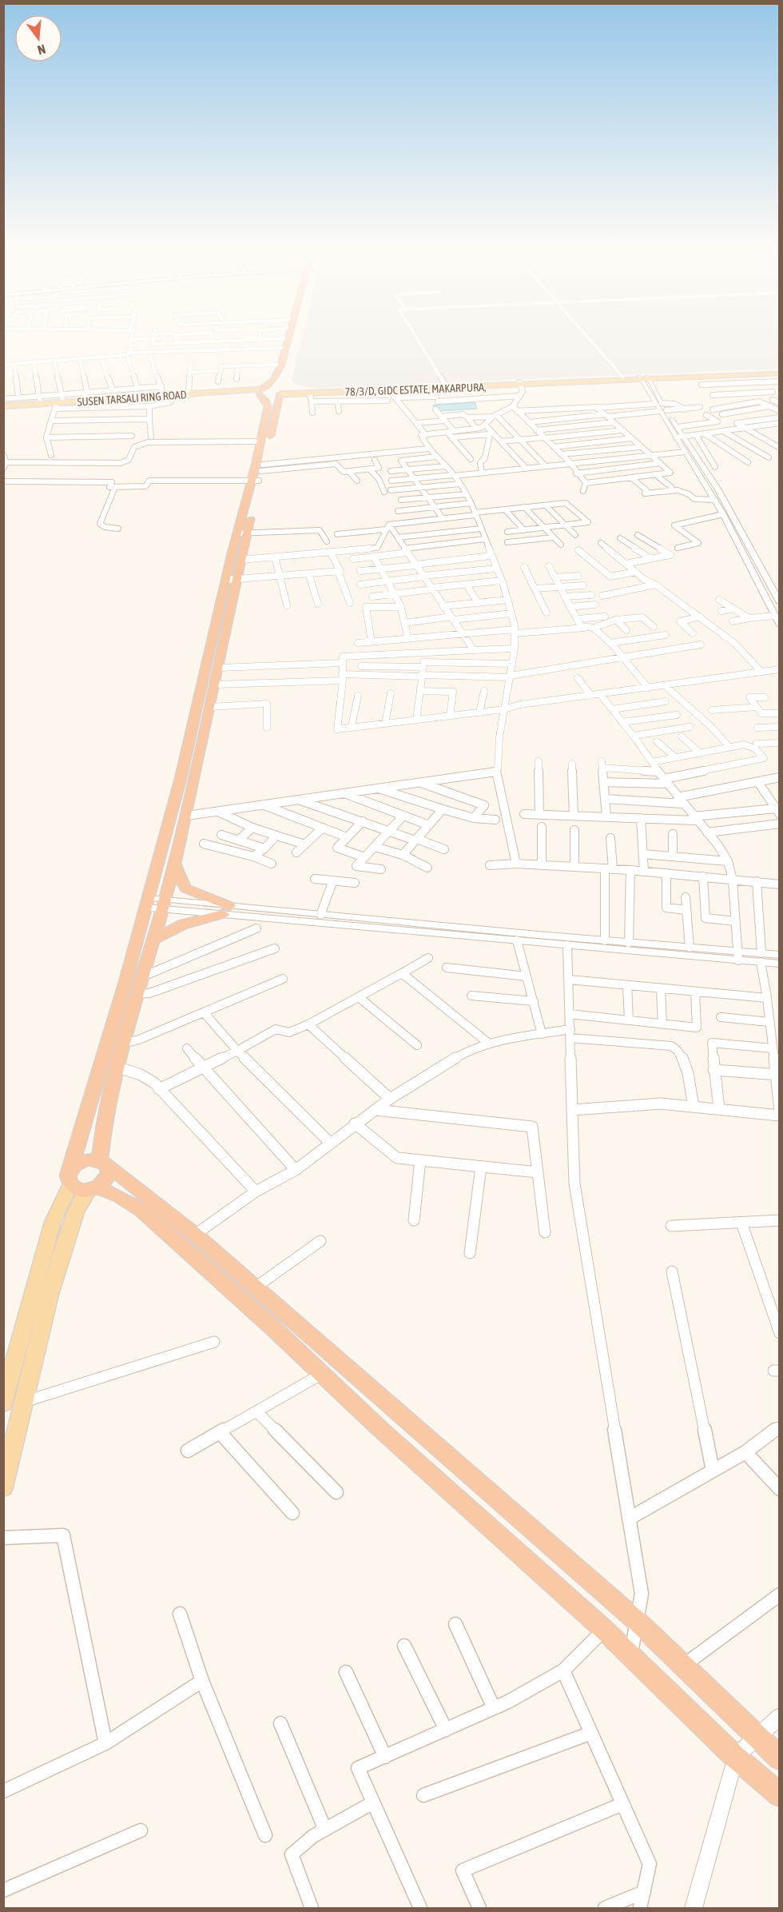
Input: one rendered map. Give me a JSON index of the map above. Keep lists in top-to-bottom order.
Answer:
{
  "streets": {
    "main road": ["78/3/D, GIDC ESTATE, MAKARPURA,", "SUSEN TARSALI RING ROAD"]
  },
  "north": "bottom"
}
